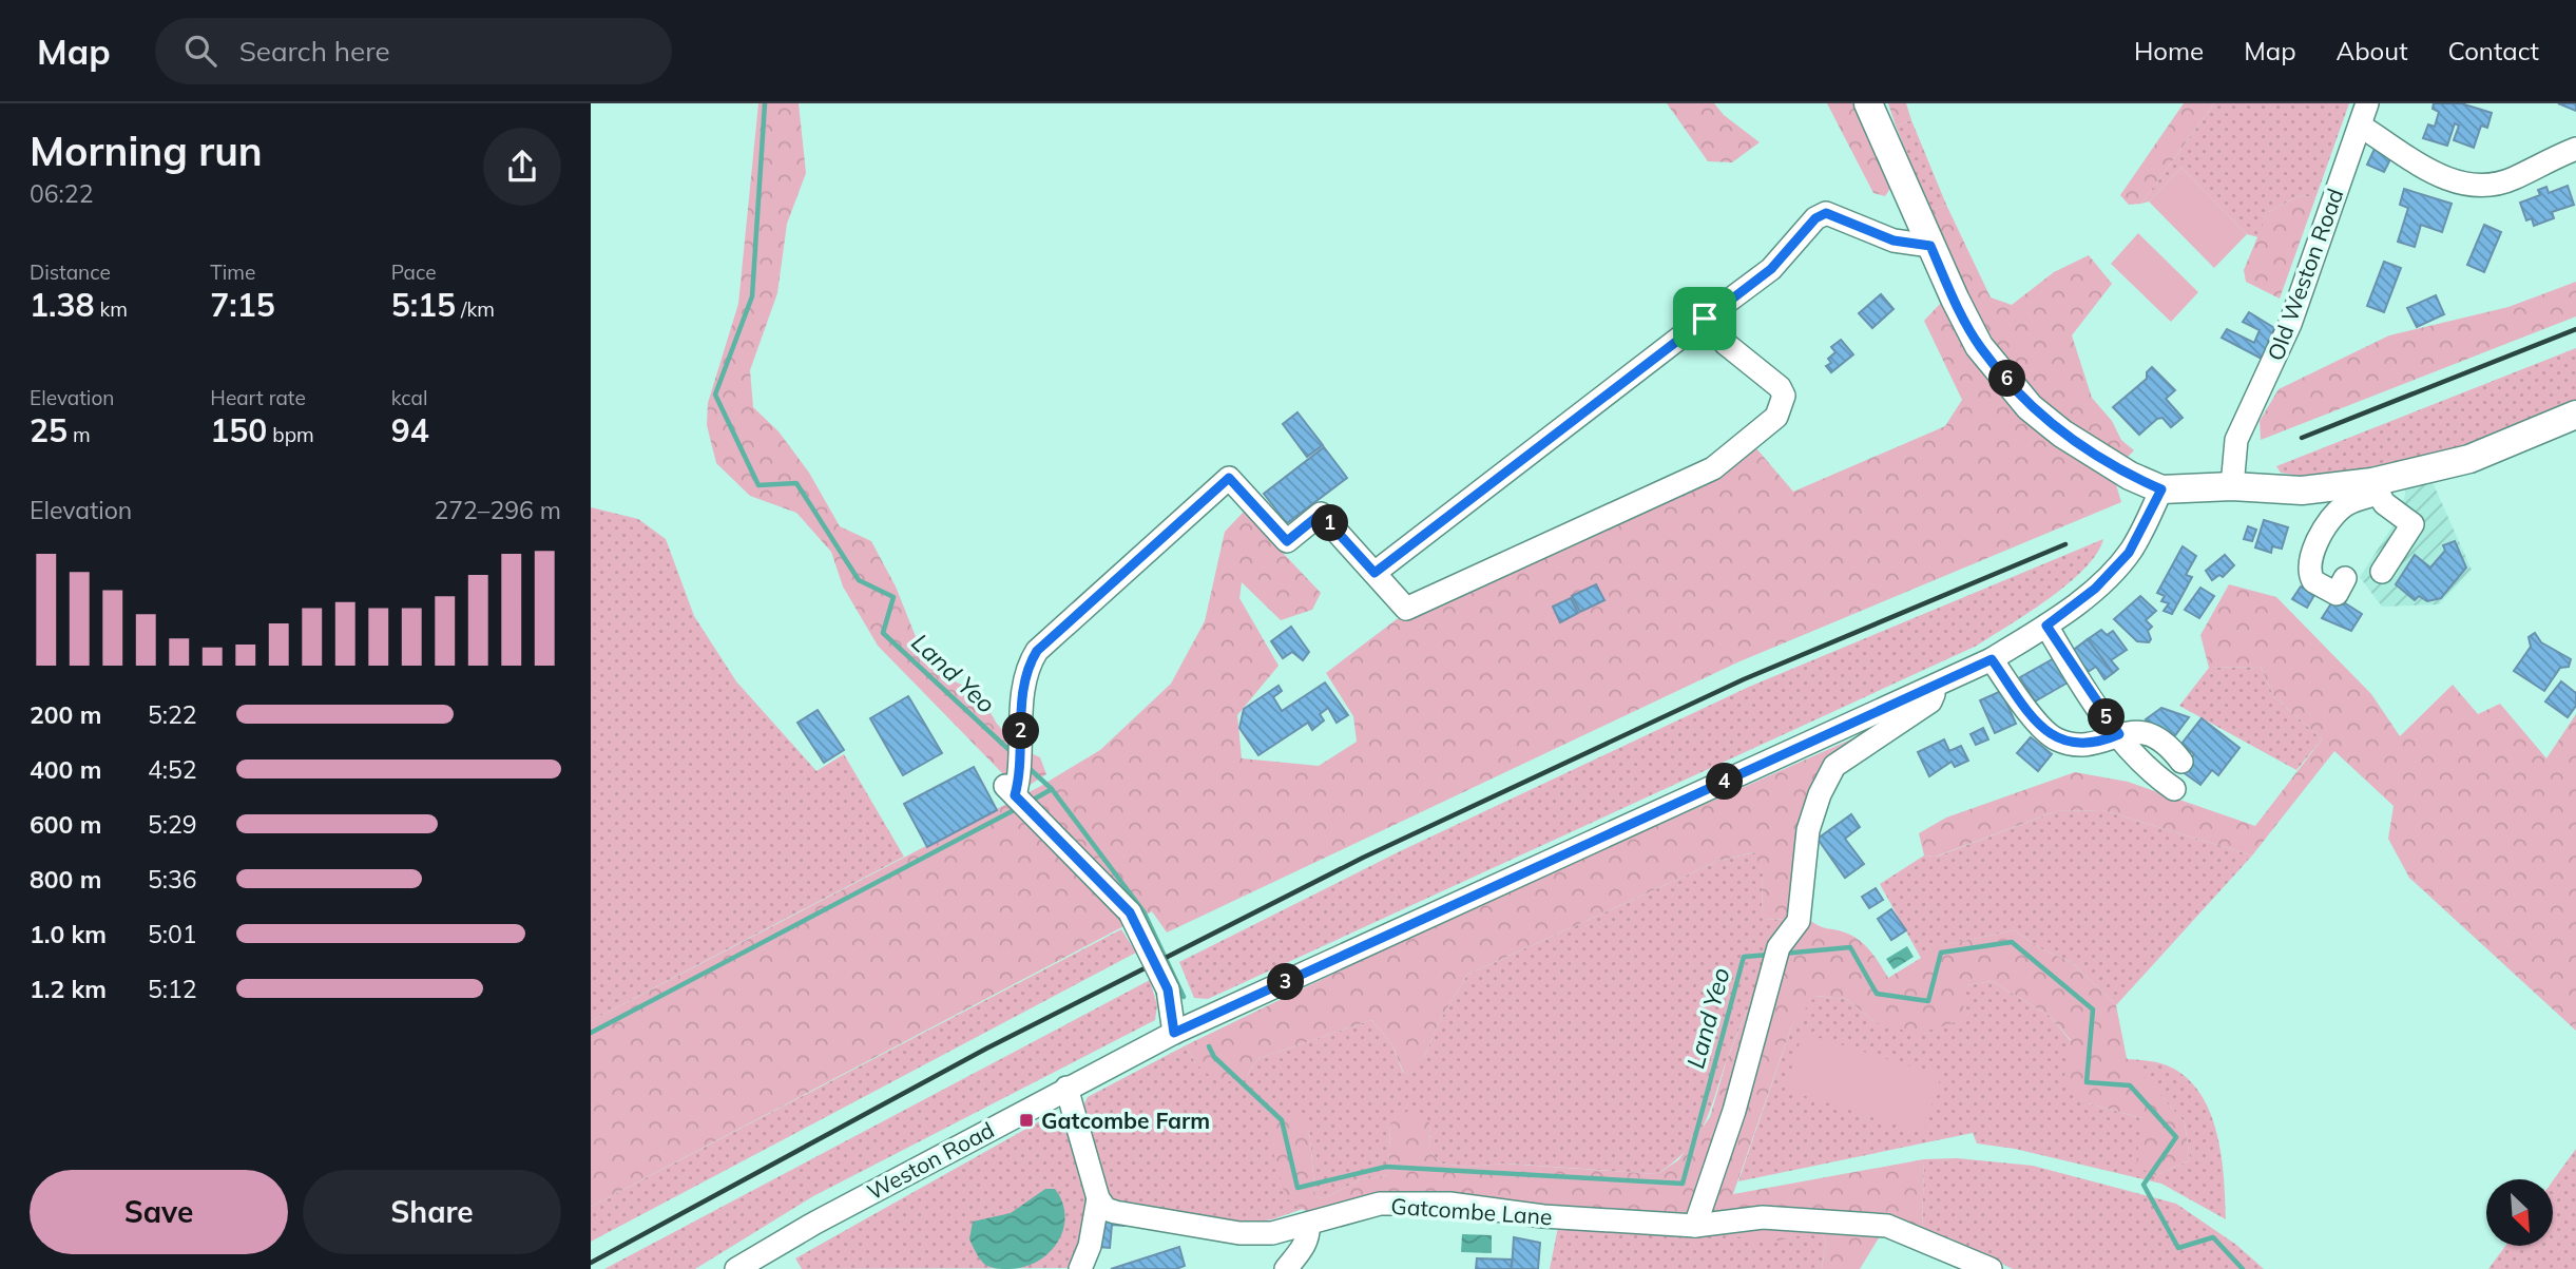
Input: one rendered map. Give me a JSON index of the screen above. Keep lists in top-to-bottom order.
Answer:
{
  "streets": {
    "street": ["Old Weston Road", "Weston Road", "Gatcombe Lane"]
  },
  "water": ["Land Yeo"],
  "places": {
    "transit": ["Gatcombe Farm"]
  },
  "north": "bottom right",
  "page": {
    "header": "Map",
    "search": "Search here",
    "nav": [
      "Home",
      "Map",
      "About",
      "Contact"
    ],
    "heading": ["Morning run", "06:22"],
    "stats": [
      ["Distance", "1.38 km"],
      ["Time", "7:15"],
      ["Pace", "5:15 /km"],
      ["Elevation", "25 m"],
      ["Heart rate", "150 bpm"],
      ["kcal", "94"]
    ],
    "pins": [
      "6",
      "1",
      "5",
      "2",
      "4",
      "3"
    ],
    "chart": ["Elevation", "272–296 m"],
    "list": [
      {
        "name": "200 m",
        "note": "5:22"
      },
      {
        "name": "400 m",
        "note": "4:52"
      },
      {
        "name": "600 m",
        "note": "5:29"
      },
      {
        "name": "800 m",
        "note": "5:36"
      },
      {
        "name": "1.0 km",
        "note": "5:01"
      },
      {
        "name": "1.2 km",
        "note": "5:12"
      }
    ],
    "buttons": ["Save", "Share"]
  }
}
